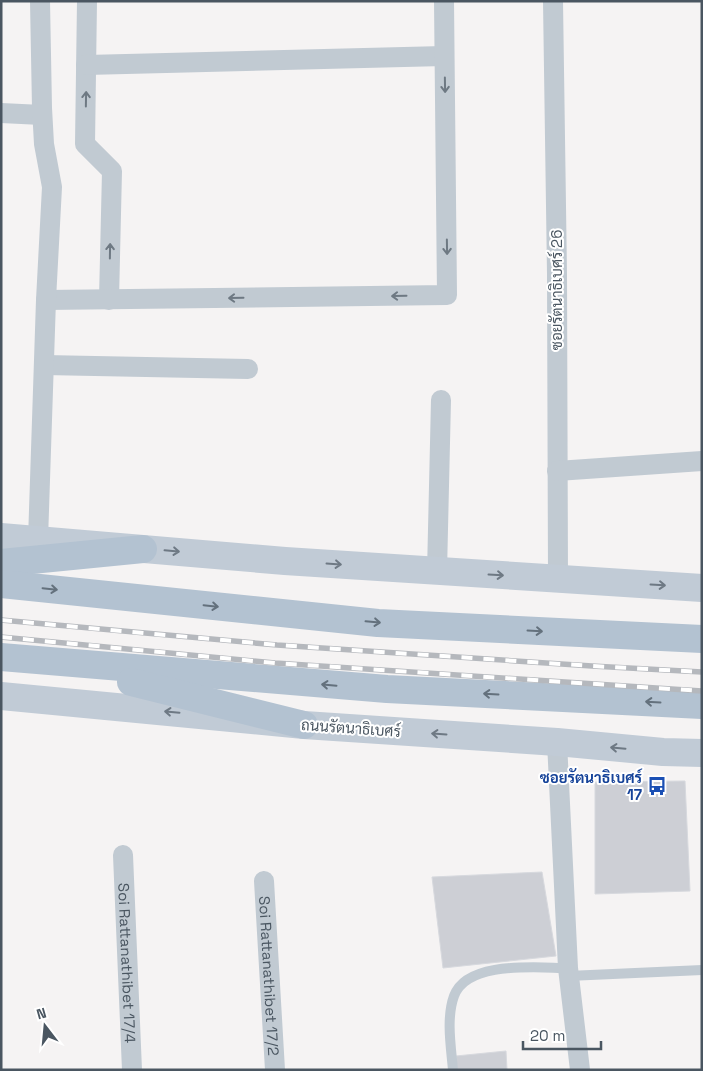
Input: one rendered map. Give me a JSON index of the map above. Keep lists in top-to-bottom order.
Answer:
{
  "streets": {
    "main road": ["ถนนรัตนาธิเบศร์"],
    "street": ["ซอยรัตนาธิเบศร์ 26", "Soi Rattanathibet 17/4", "Soi Rattanathibet 17/2"]
  },
  "places": {
    "bus stop": ["ซอยรัตนาธิเบศร์ 17"]
  },
  "scale_bar": "20 m",
  "north": "top"
}
